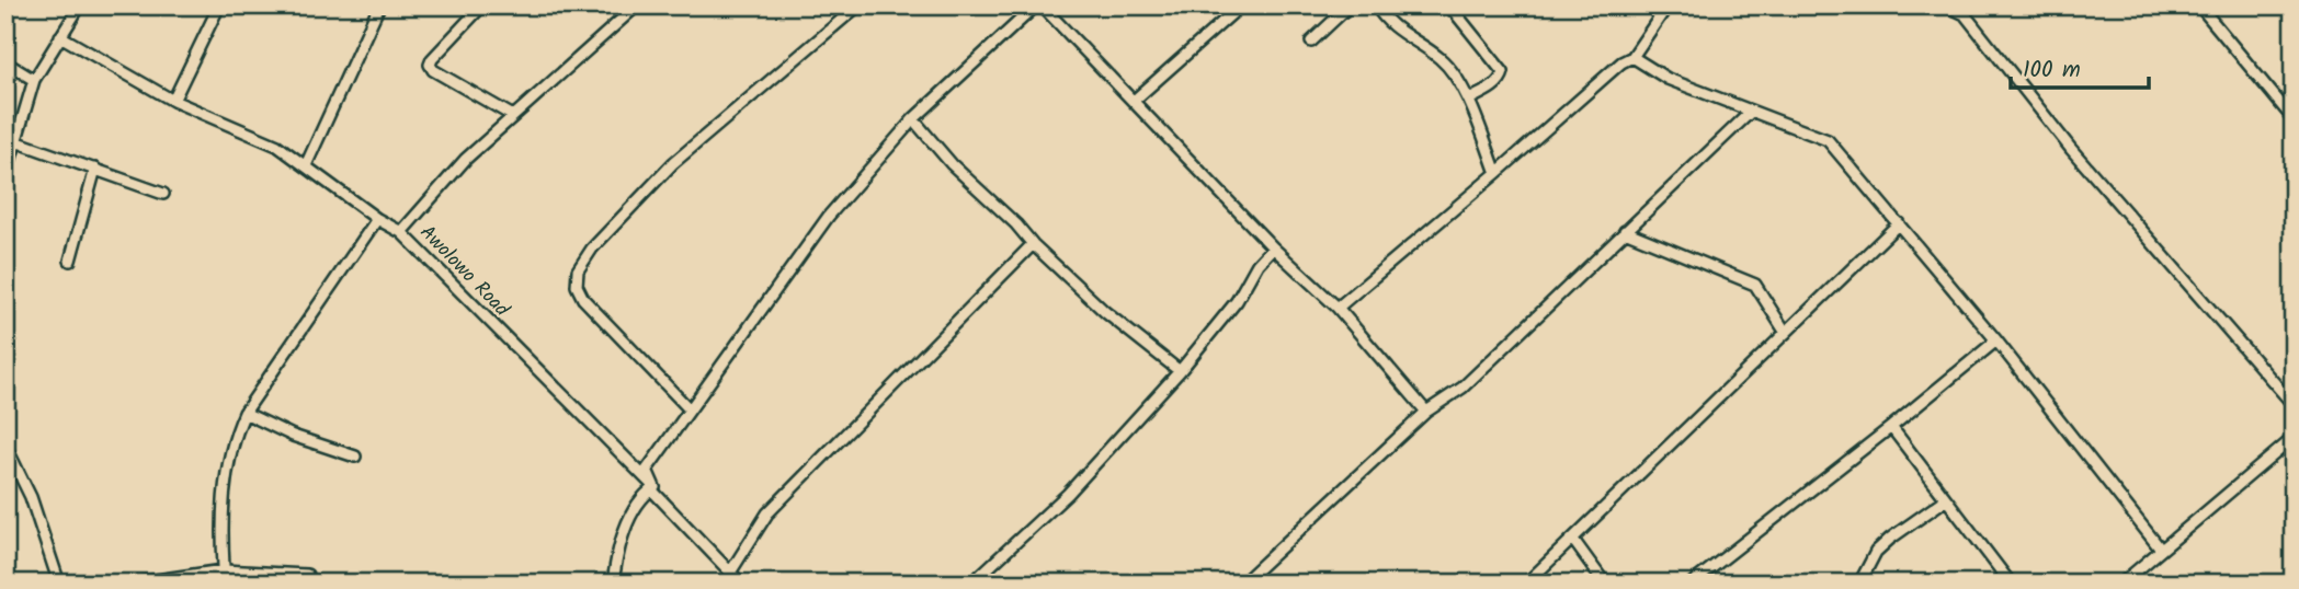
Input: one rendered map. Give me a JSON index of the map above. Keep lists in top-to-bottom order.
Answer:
{
  "streets": {
    "street": ["Awolowo Road"]
  },
  "scale_bar": "100 m"
}
